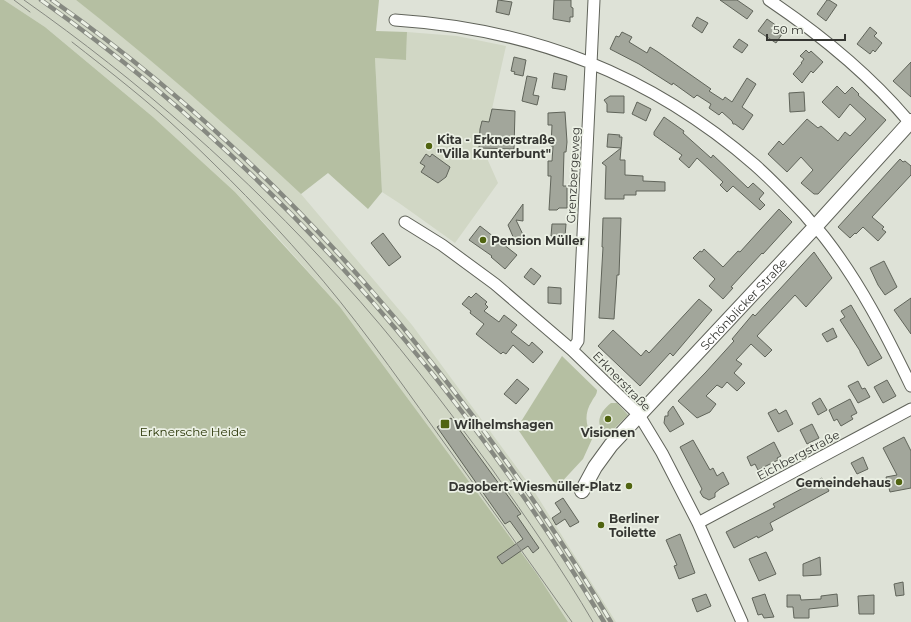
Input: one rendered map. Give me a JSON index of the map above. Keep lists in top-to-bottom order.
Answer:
{
  "streets": {
    "street": [
      "Grenzbergeweg",
      "Schönblicker Straße",
      "Erknerstraße",
      "Eichbergstraße"
    ]
  },
  "crossings": [
    ["Grenzbergeweg", "Erknerstraße"],
    ["Schönblicker Straße", "Erknerstraße"],
    ["Erknerstraße", "Eichbergstraße"]
  ],
  "parks": ["Erknersche Heide"],
  "places": {
    "other": [
      "Kita - Erknerstraße \"Villa Kunterbunt\"",
      "Pension Müller",
      "Visionen",
      "Gemeindehaus",
      "Dagobert-Wiesmüller-Platz",
      "Berliner Toilette"
    ],
    "transit": ["Wilhelmshagen"]
  },
  "scale_bar": "50 m"
}
